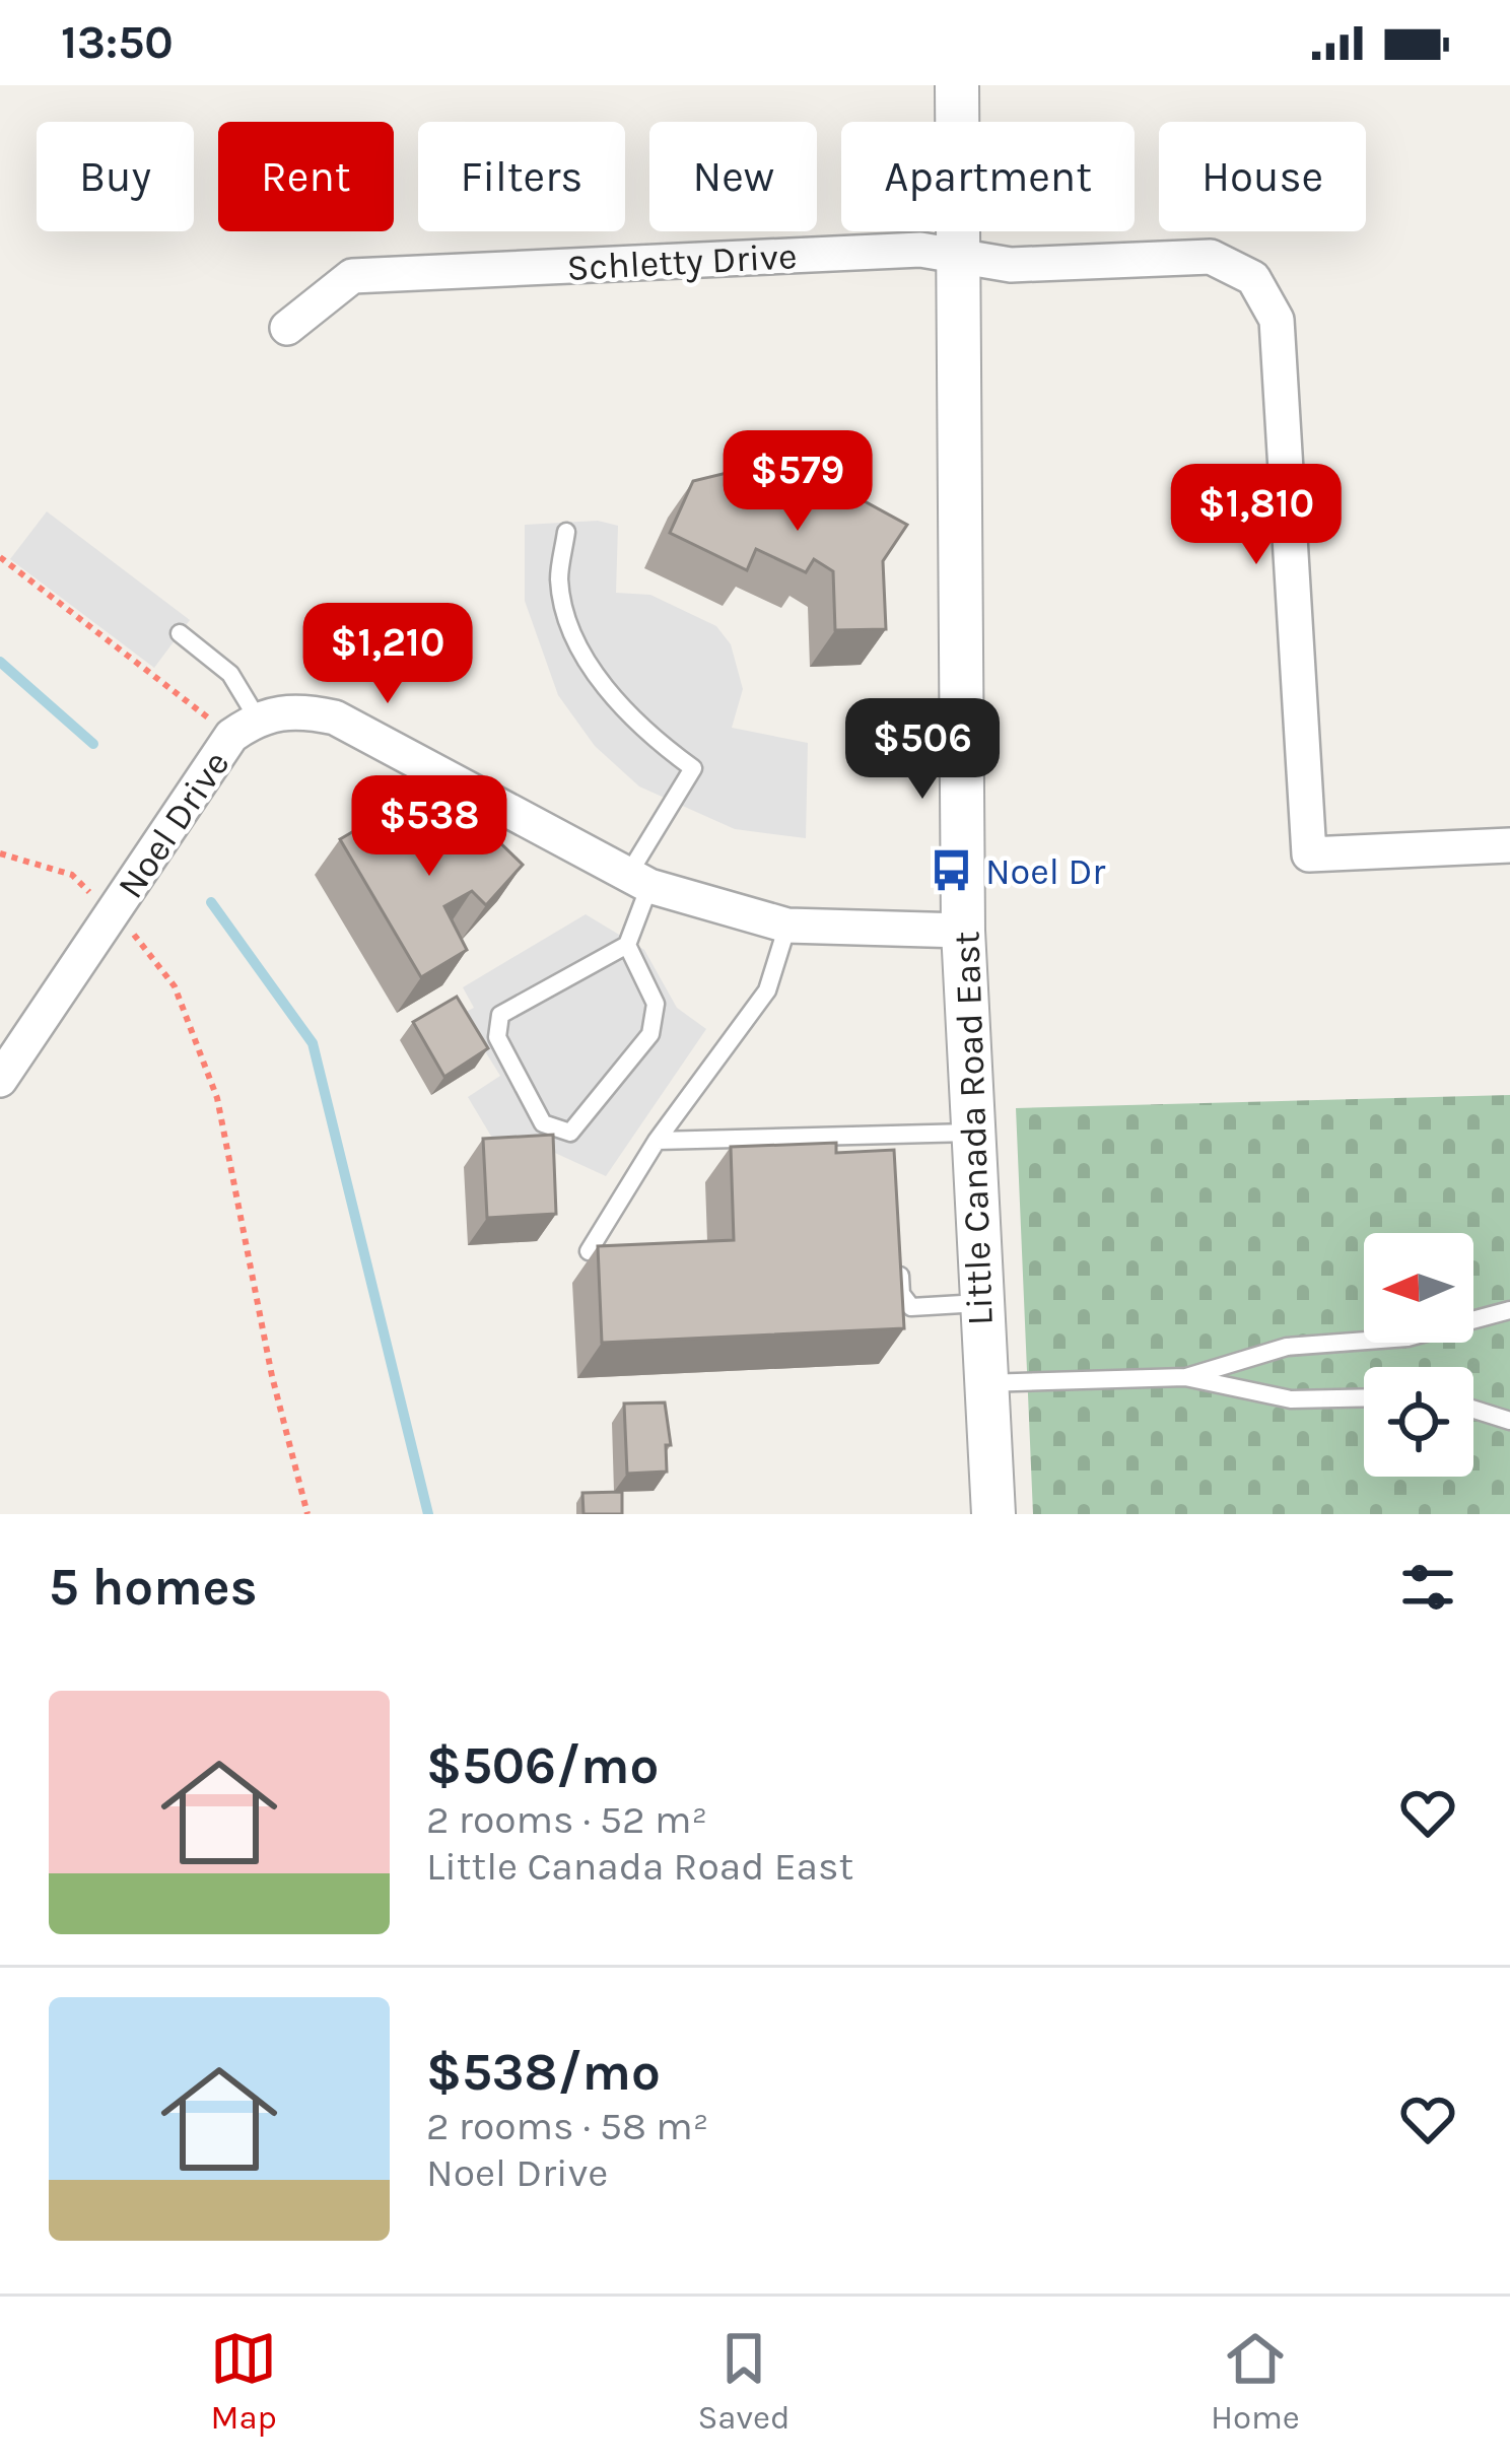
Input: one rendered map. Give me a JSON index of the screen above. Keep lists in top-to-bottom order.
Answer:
{
  "streets": {
    "street": ["Schletty Drive", "Noel Drive", "Little Canada Road East"]
  },
  "crossings": [
    ["Schletty Drive", "Little Canada Road East"],
    ["Noel Drive", "Little Canada Road East"]
  ],
  "places": {
    "bus stop": ["Noel Dr"]
  },
  "north": "left",
  "page": {
    "status": "13:50",
    "chip": [
      "Buy",
      "Rent",
      "Filters",
      "New",
      "Apartment",
      "House"
    ],
    "price": [
      "$579",
      "$1,810",
      "$1,210",
      "$506",
      "$538"
    ],
    "heading": "5 homes",
    "list": [
      {
        "name": "$506/mo",
        "note": "2 rooms · 52 m² · Little Canada Road East"
      },
      {
        "name": "$538/mo",
        "note": "2 rooms · 58 m² · Noel Drive"
      }
    ],
    "tabs": ["Map", "Saved", "Home"]
  }
}
